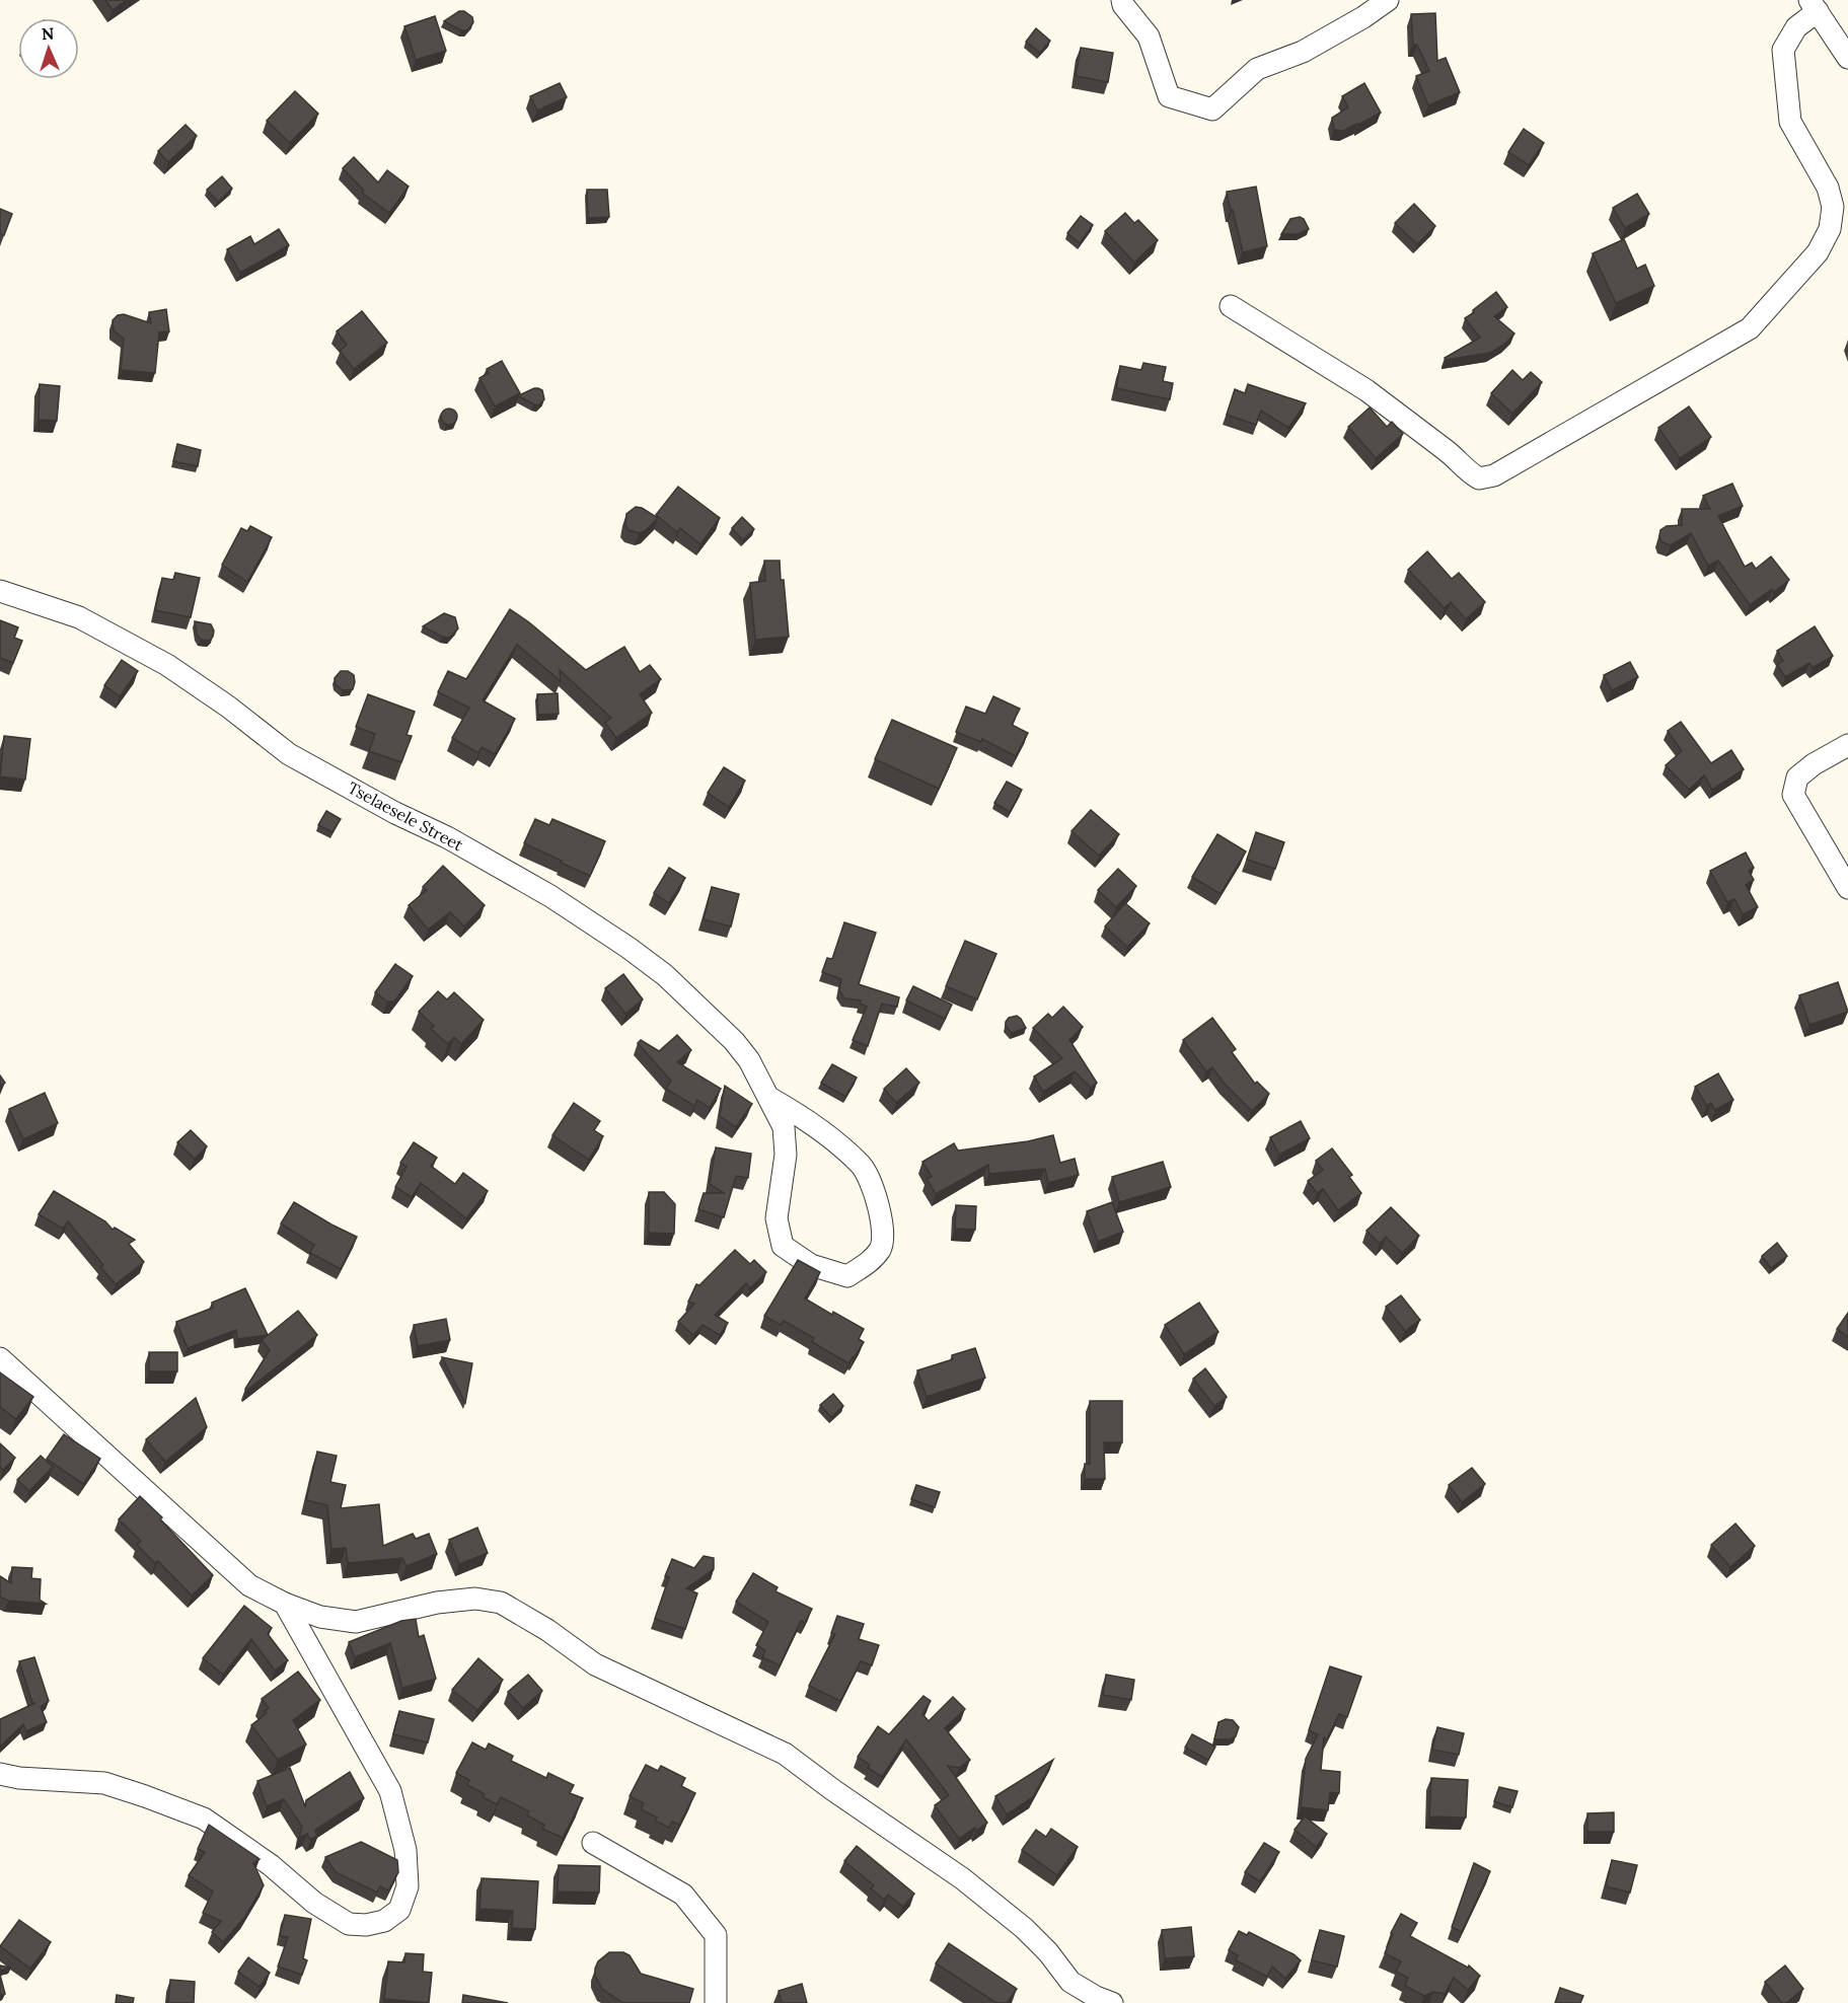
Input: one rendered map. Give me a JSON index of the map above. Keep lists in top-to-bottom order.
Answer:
{
  "streets": {
    "street": ["Tselaesele Street"]
  },
  "north": "top"
}
